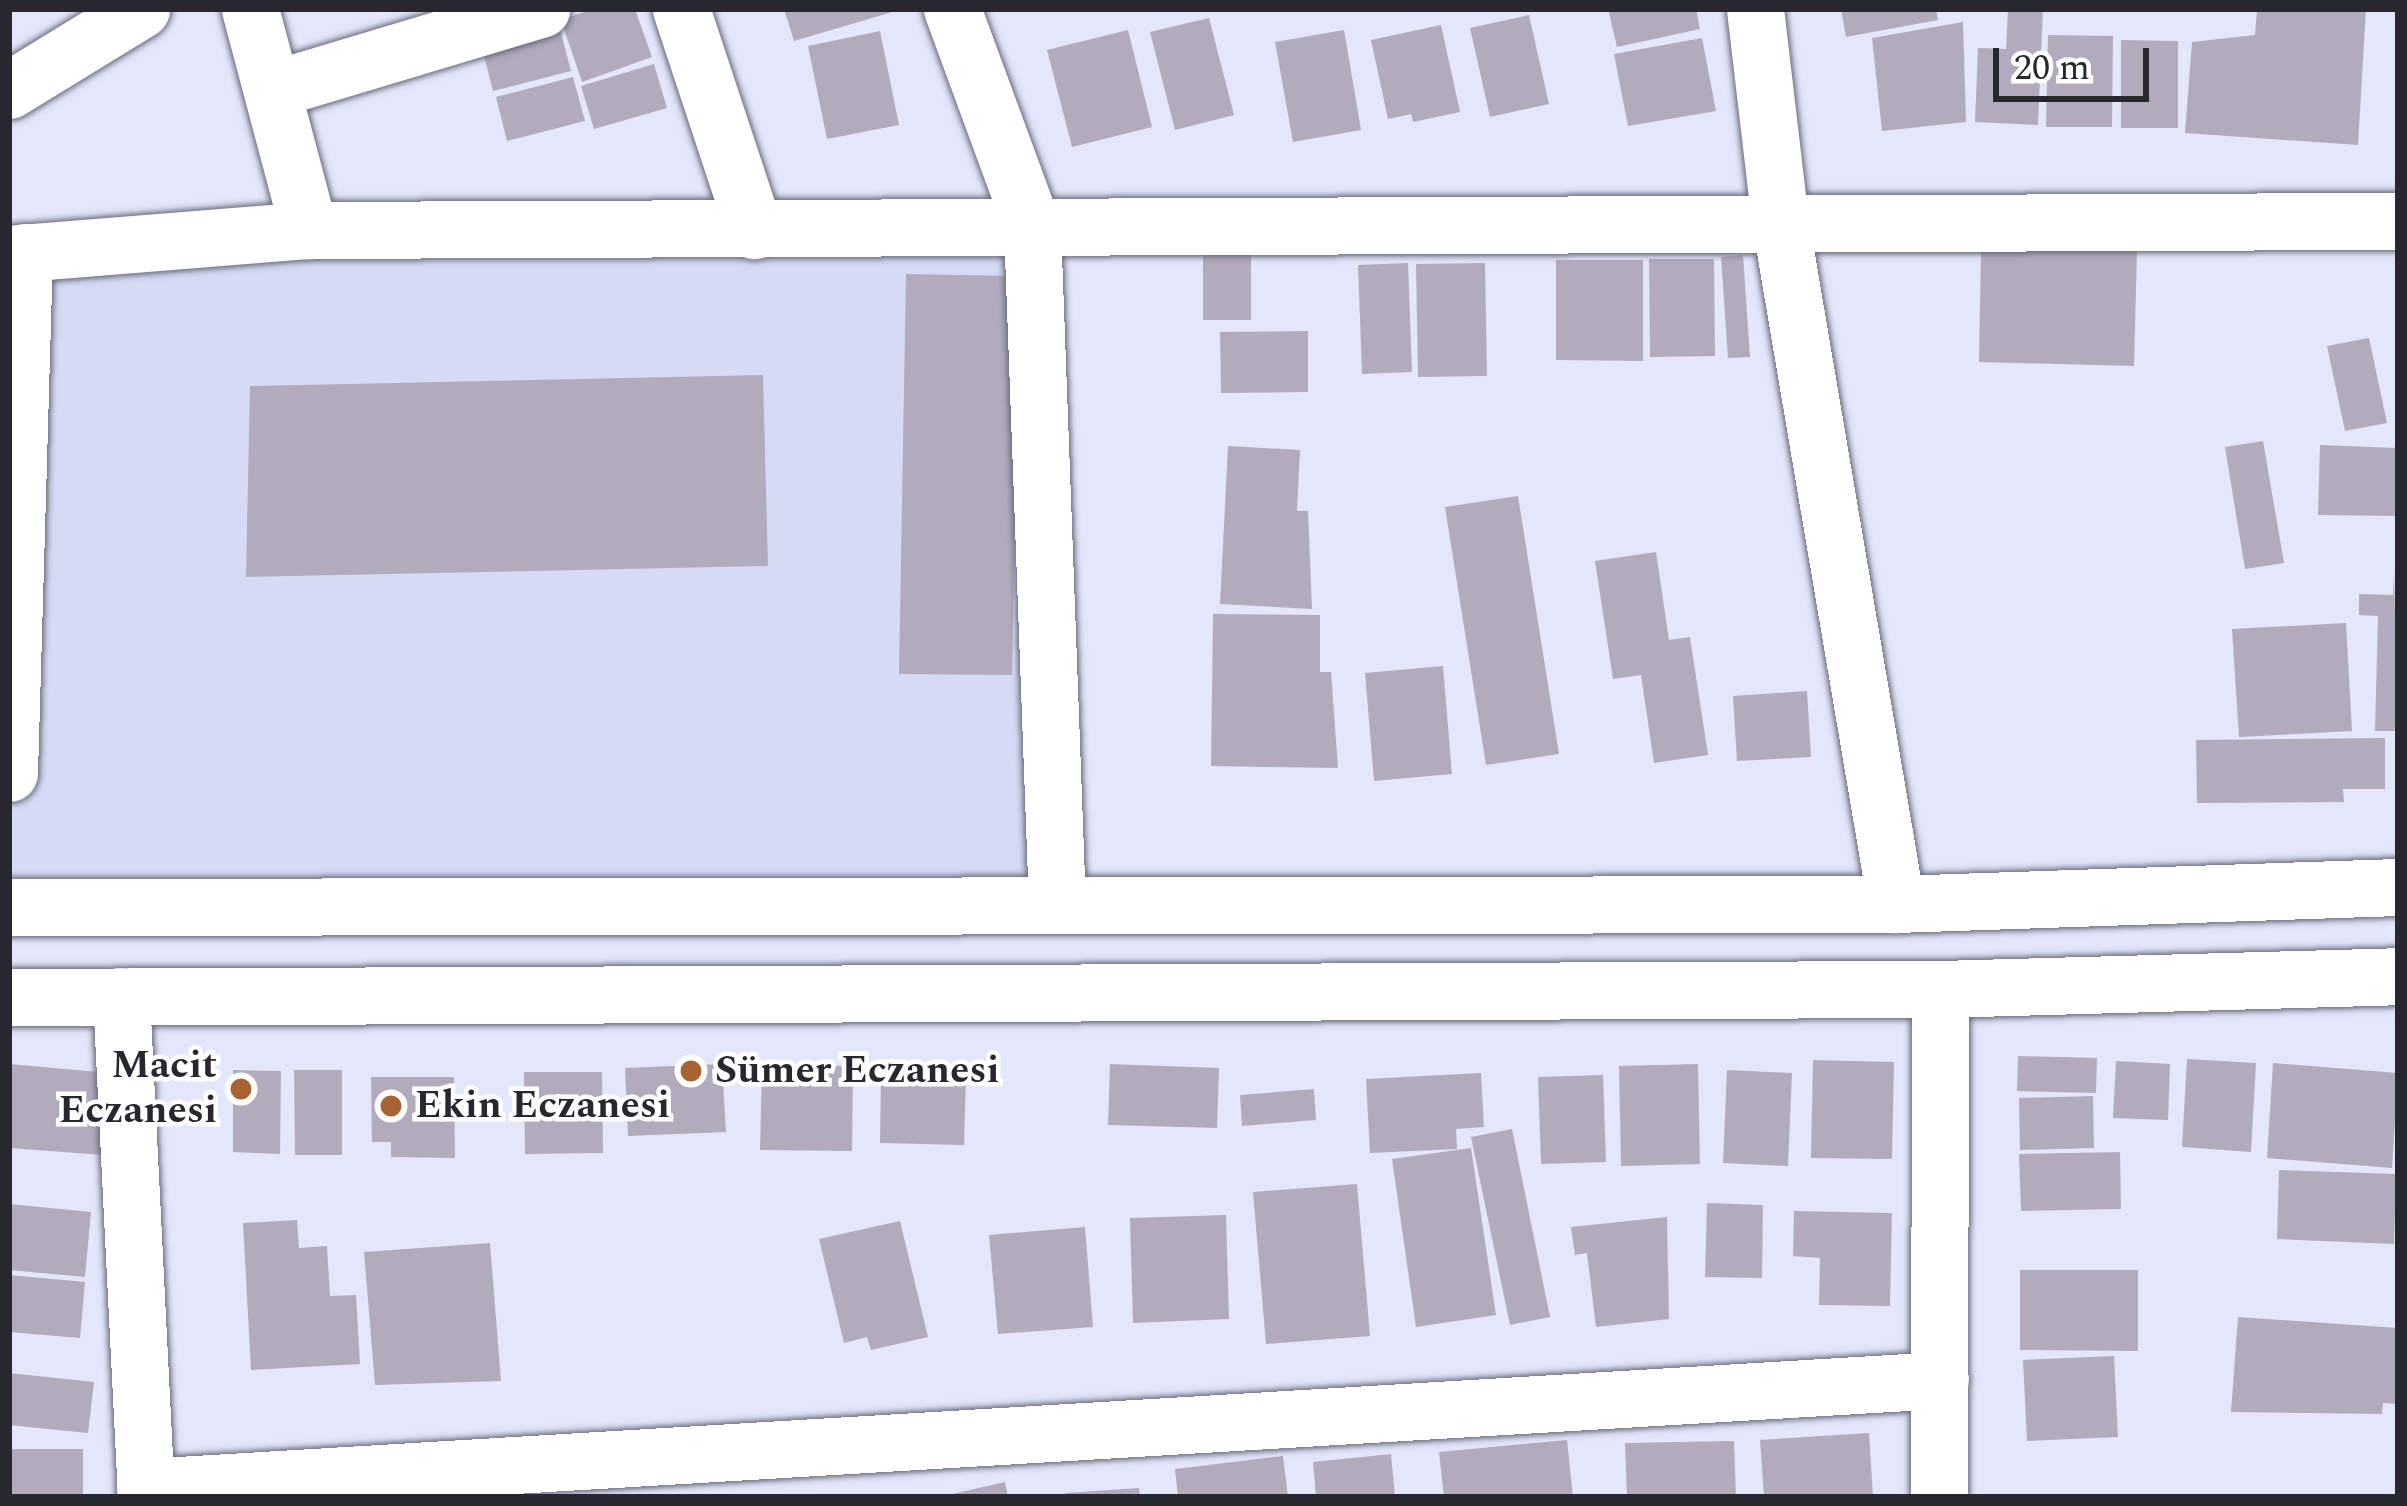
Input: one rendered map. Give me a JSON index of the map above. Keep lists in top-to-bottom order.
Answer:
{
  "places": ["Sümer Eczanesi", "Macit Eczanesi", "Ekin Eczanesi"],
  "scale_bar": "20 m"
}
